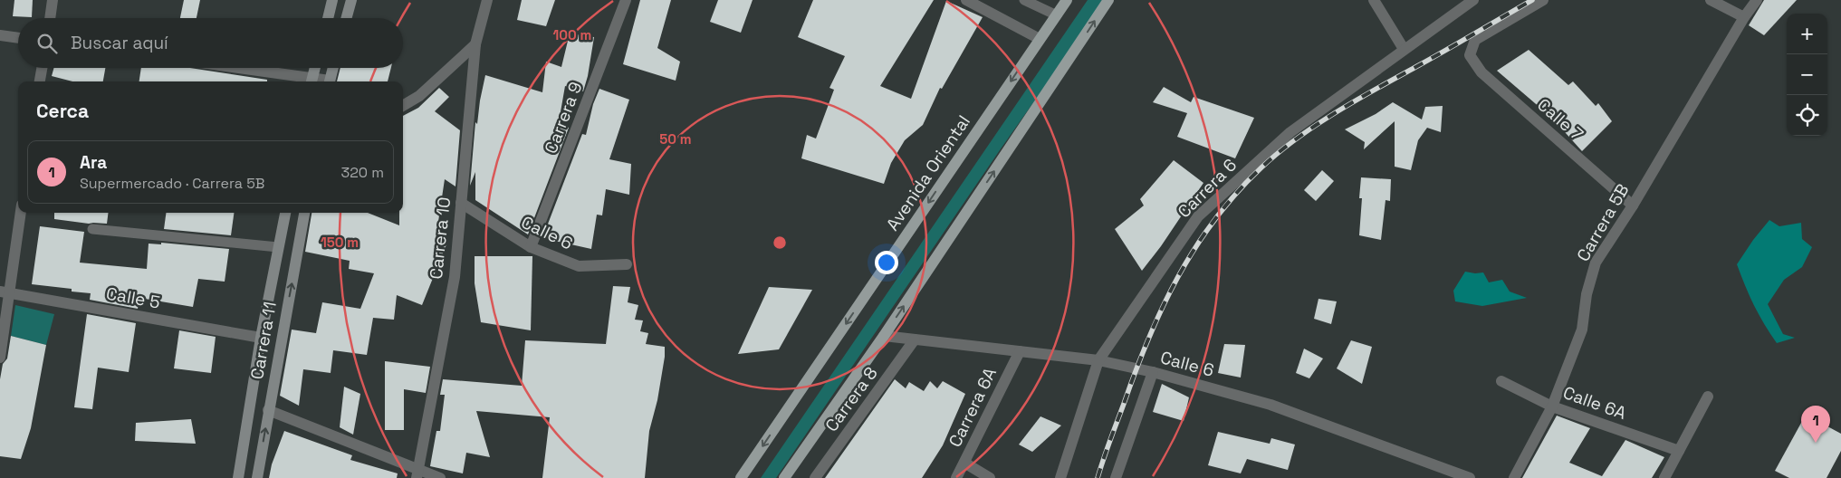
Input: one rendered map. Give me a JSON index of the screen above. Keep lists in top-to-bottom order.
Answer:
{
  "streets": {
    "main road": ["Avenida Oriental", "Carrera 11"],
    "street": [
      "Carrera 9",
      "Calle 7",
      "Carrera 6",
      "Carrera 5B",
      "Calle 6",
      "Carrera 10",
      "Calle 5",
      "Carrera 8",
      "Calle 6A",
      "Carrera 6A"
    ]
  },
  "crossings": [
    ["Carrera 9", "Calle 6"],
    ["Calle 7", "Carrera 5B"],
    ["Carrera 6", "Calle 6"],
    ["Carrera 5B", "Calle 6A"],
    ["Calle 6", "Carrera 10"],
    ["Calle 6", "Carrera 8"],
    ["Calle 6", "Carrera 6A"],
    ["Calle 5", "Carrera 11"]
  ],
  "page": {
    "map_buttons": ["+", "−"],
    "search": "Buscar aquí",
    "heading": "Cerca",
    "list": [
      {
        "mark": "1",
        "name": "Ara",
        "note": "Supermercado · Carrera 5B",
        "value": "320 m"
      }
    ],
    "pins": "1"
  },
  "rings": ["100 m", "50 m", "150 m"]
}
